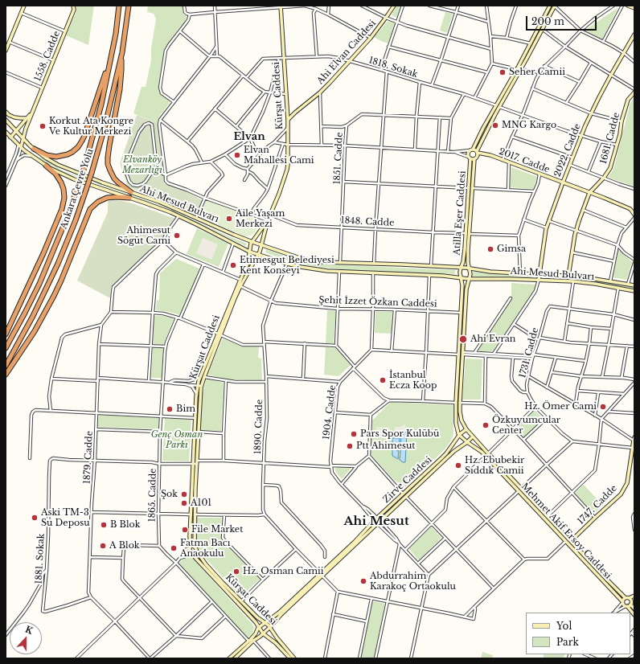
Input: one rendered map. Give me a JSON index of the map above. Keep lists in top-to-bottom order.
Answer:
{
  "streets": {
    "highway": ["Ankara Çevre Yolu"],
    "street": [
      "Ahi Elvan Caddesi",
      "1558. Cadde",
      "1818. Sokak",
      "Kürşat Caddesi",
      "1681. Cadde",
      "2022. Cadde",
      "1851. Cadde",
      "2017. Cadde",
      "Ahi Mesud Bulvarı",
      "Atilla Eşer Caddesi",
      "1848. Cadde",
      "Şehit İzzet Özkan Caddesi",
      "1731. Cadde",
      "1904. Cadde",
      "1890. Cadde",
      "1879. Cadde",
      "Zirve Caddesi",
      "1865. Cadde",
      "1747. Cadde",
      "Mehmet Akif Ersoy Caddesi",
      "1881. Sokak"
    ]
  },
  "crossings": [
    ["Ahi Elvan Caddesi", "1818. Sokak"],
    ["Ahi Elvan Caddesi", "Kürşat Caddesi"],
    ["1558. Cadde", "Ahi Mesud Bulvarı"],
    ["1818. Sokak", "Kürşat Caddesi"],
    ["1818. Sokak", "1681. Cadde"],
    ["1818. Sokak", "2022. Cadde"],
    ["Kürşat Caddesi", "Ahi Mesud Bulvarı"],
    ["Kürşat Caddesi", "1848. Cadde"],
    ["Kürşat Caddesi", "Şehit İzzet Özkan Caddesi"],
    ["Kürşat Caddesi", "Zirve Caddesi"],
    ["1681. Cadde", "2017. Cadde"],
    ["1681. Cadde", "Ahi Mesud Bulvarı"],
    ["2022. Cadde", "2017. Cadde"],
    ["2022. Cadde", "Ahi Mesud Bulvarı"],
    ["1851. Cadde", "Ahi Mesud Bulvarı"],
    ["1851. Cadde", "1848. Cadde"],
    ["2017. Cadde", "Atilla Eşer Caddesi"],
    ["Ahi Mesud Bulvarı", "Atilla Eşer Caddesi"],
    ["Ahi Mesud Bulvarı", "1890. Cadde"],
    ["Ahi Mesud Bulvarı", "Mehmet Akif Ersoy Caddesi"],
    ["Atilla Eşer Caddesi", "1848. Cadde"],
    ["Şehit İzzet Özkan Caddesi", "1890. Cadde"],
    ["1904. Cadde", "Zirve Caddesi"],
    ["1879. Cadde", "1881. Sokak"],
    ["Zirve Caddesi", "Mehmet Akif Ersoy Caddesi"],
    ["1747. Cadde", "Mehmet Akif Ersoy Caddesi"]
  ],
  "districts": ["Elvan", "Ahi Mesut"],
  "parks": ["Elvanköy Mezarlığı", "Genç Osman Parkı"],
  "places": [
    "Seher Camii",
    "MNG Kargo",
    "Korkut Ata Kongre Ve Kultur Merkezi",
    "Elvan Mahallesi Cami",
    "Aile Yaşam Merkezi",
    "Ahimesut Sögüt Cami",
    "Gimsa",
    "Etimesgut Belediyesi Kent Konseyi",
    "Ahi Evran",
    "İstanbul Ecza Koop",
    "Hz. Ömer Cami",
    "Bim",
    "Özkuyumcular Center",
    "Pars Spor Kulübü",
    "Ptt Ahimesut",
    "Hz. Ebubekir Sıddık Camii",
    "Şok",
    "A101",
    "Aski TM-3 Su Deposu",
    "B Blok",
    "File Market",
    "A Blok",
    "Fatma Bacı Anaokulu",
    "Hz. Osman Camii",
    "Abdurrahim Karakoç Ortaokulu"
  ],
  "legend": ["Yol", "Park"],
  "scale_bar": "200 m",
  "north": "top"
}
